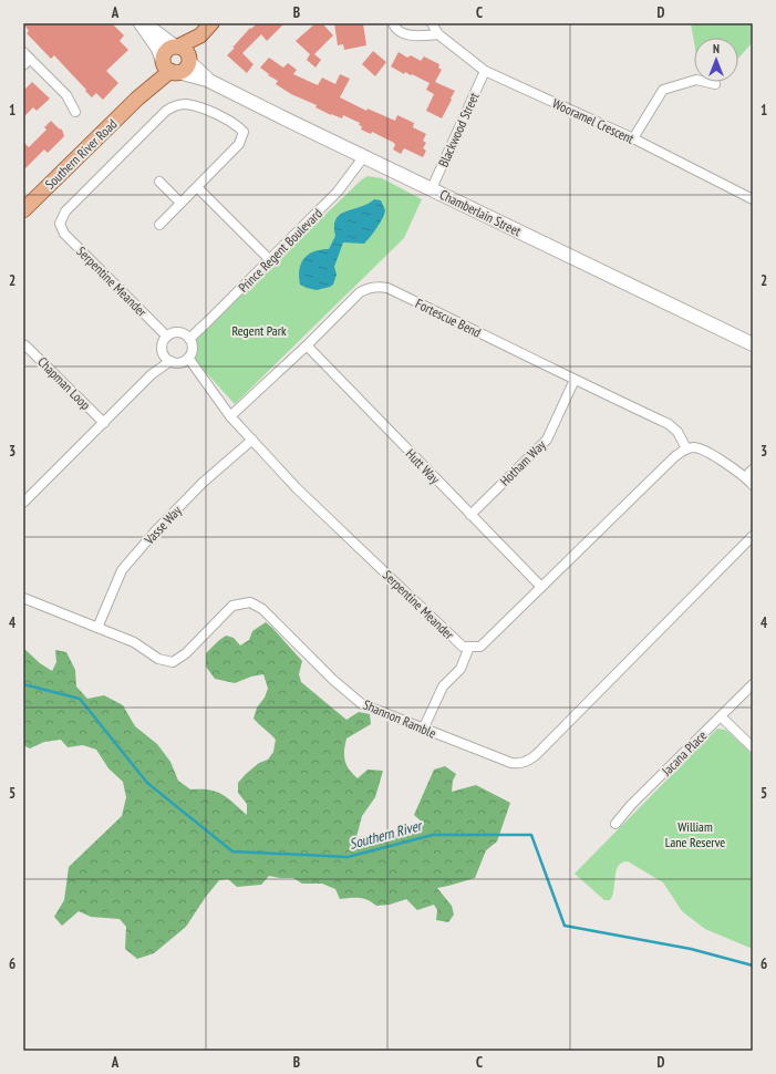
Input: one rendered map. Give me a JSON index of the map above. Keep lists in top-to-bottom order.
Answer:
{
  "streets": {
    "main road": ["Southern River Road", "Chamberlain Street"],
    "street": [
      "Wooramel Crescent",
      "Blackwood Street",
      "Prince Regent Boulevard",
      "Serpentine Meander",
      "Fortescue Bend",
      "Chapman Loop",
      "Hotham Way",
      "Hutt Way",
      "Vasse Way",
      "Shannon Ramble",
      "Jacana Place"
    ]
  },
  "crossings": [
    ["Wooramel Crescent", "Blackwood Street"],
    ["Blackwood Street", "Chamberlain Street"],
    ["Southern River Road", "Chamberlain Street"],
    ["Chamberlain Street", "Prince Regent Boulevard"],
    ["Prince Regent Boulevard", "Serpentine Meander"],
    ["Serpentine Meander", "Fortescue Bend"],
    ["Serpentine Meander", "Hutt Way"],
    ["Serpentine Meander", "Vasse Way"],
    ["Fortescue Bend", "Hotham Way"],
    ["Fortescue Bend", "Hutt Way"],
    ["Hotham Way", "Hutt Way"],
    ["Vasse Way", "Shannon Ramble"]
  ],
  "water": ["Southern River"],
  "parks": ["Regent Park", "William Lane Reserve"],
  "north": "top",
  "grid": {
    "columns": [
      "A",
      "B",
      "C",
      "D"
    ],
    "rows": [
      "1",
      "2",
      "3",
      "4",
      "5",
      "6"
    ]
  }
}
